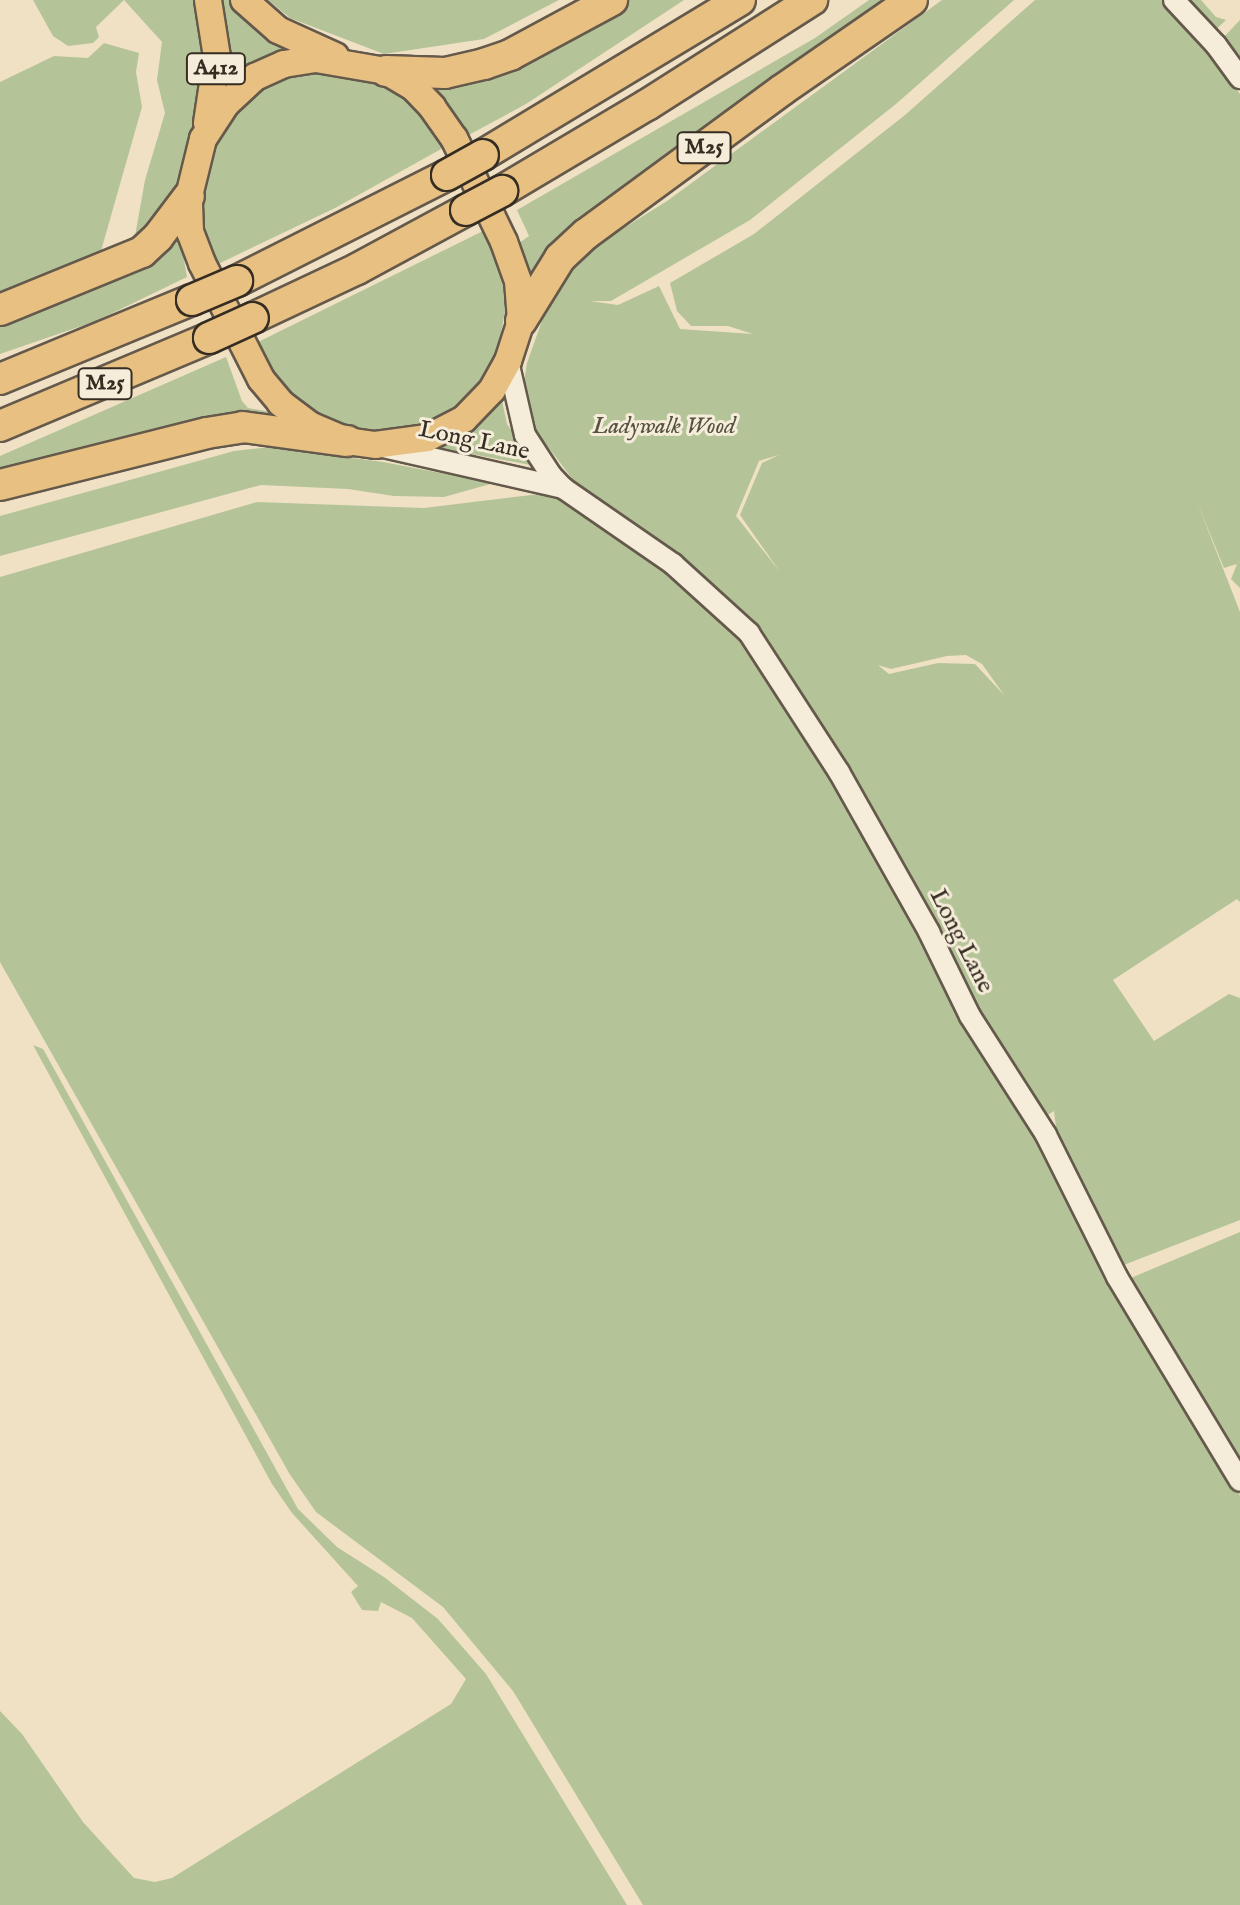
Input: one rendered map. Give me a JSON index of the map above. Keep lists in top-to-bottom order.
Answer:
{
  "streets": {
    "highway": ["M25"],
    "main road": ["A412"],
    "street": ["Long Lane"]
  },
  "parks": ["Ladywalk Wood"]
}
